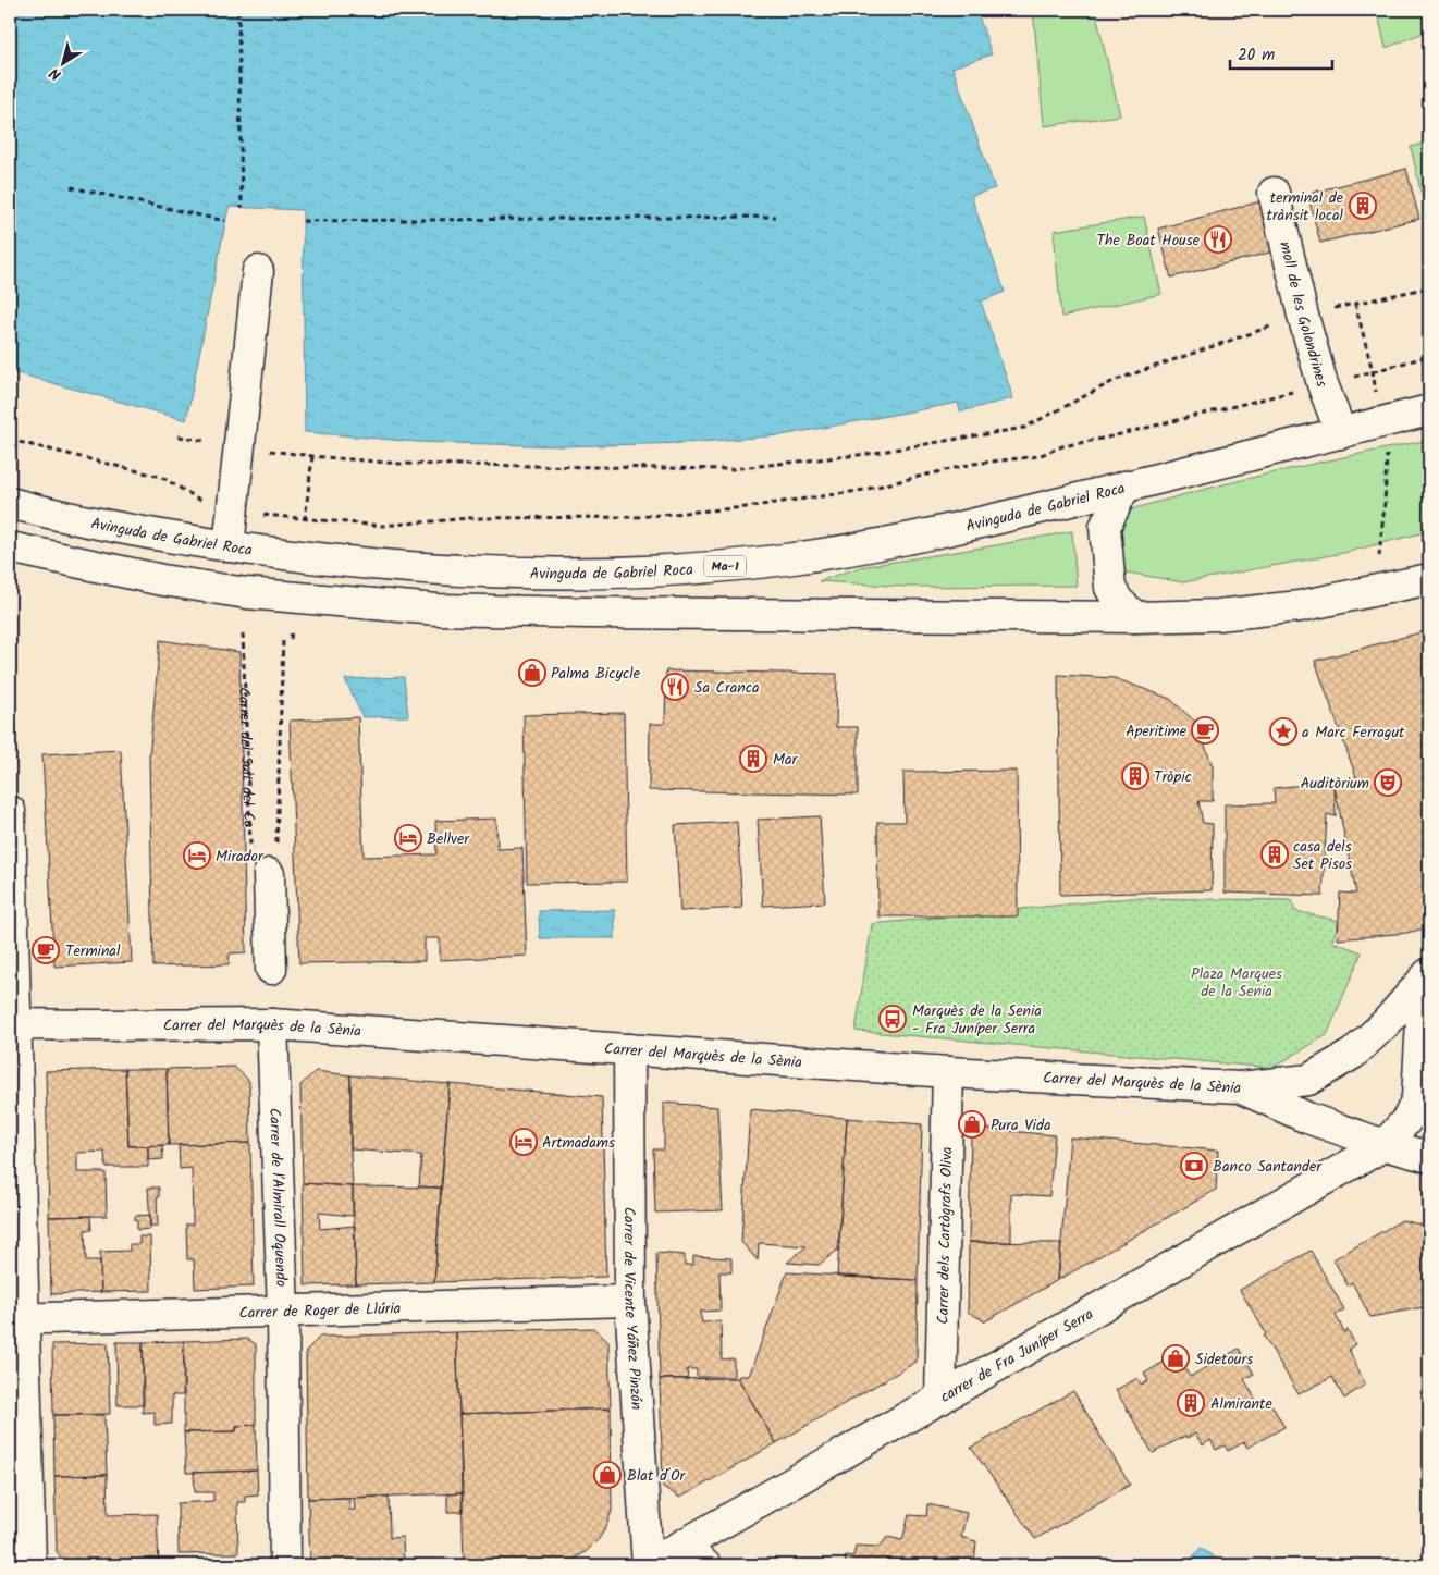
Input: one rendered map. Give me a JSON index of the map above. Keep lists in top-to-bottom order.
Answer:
{
  "streets": {
    "main road": [
      "moll de les Golondrines",
      "Avinguda de Gabriel Roca",
      "Ma-1",
      "Carrer del Marquès de la Sènia",
      "Carrer de l'Almirall Oquendo",
      "Carrer dels Cartògrafs Oliva",
      "Carrer de Vicente Yáñez Pinzón",
      "Carrer de Roger de Llúria",
      "carrer de Fra Juníper Serra"
    ],
    "path": ["Carrer del Salt del Ca"]
  },
  "crossings": [
    ["moll de les Golondrines", "Avinguda de Gabriel Roca"],
    ["Carrer del Marquès de la Sènia", "Carrer de l'Almirall Oquendo"],
    ["Carrer del Marquès de la Sènia", "Carrer dels Cartògrafs Oliva"],
    ["Carrer del Marquès de la Sènia", "Carrer de Vicente Yáñez Pinzón"],
    ["Carrer del Marquès de la Sènia", "carrer de Fra Juníper Serra"],
    ["Carrer de l'Almirall Oquendo", "Carrer de Roger de Llúria"],
    ["Carrer dels Cartògrafs Oliva", "carrer de Fra Juníper Serra"],
    ["Carrer de Vicente Yáñez Pinzón", "Carrer de Roger de Llúria"],
    ["Carrer de Vicente Yáñez Pinzón", "carrer de Fra Juníper Serra"]
  ],
  "parks": ["Plaza Marques de la Senia"],
  "places": {
    "building": [
      "terminal de trànsit local",
      "Mar",
      "Tròpic",
      "casa dels Set Pisos",
      "Almirante"
    ],
    "restaurant": ["The Boat House", "Sa Cranca"],
    "shop": [
      "Palma Bicycle",
      "Pura Vida",
      "Sidetours",
      "Blat d´Or"
    ],
    "cafe": ["Aperitime", "Terminal"],
    "place": ["a Marc Ferragut"],
    "theatre": ["Auditòrium"],
    "hotel": ["Bellver", "Mirador", "Artmadams"],
    "bus stop": ["Marquès de la Senia - Fra Juníper Serra"],
    "bank": ["Banco Santander"]
  },
  "scale_bar": "20 m",
  "north": "bottom left"
}
